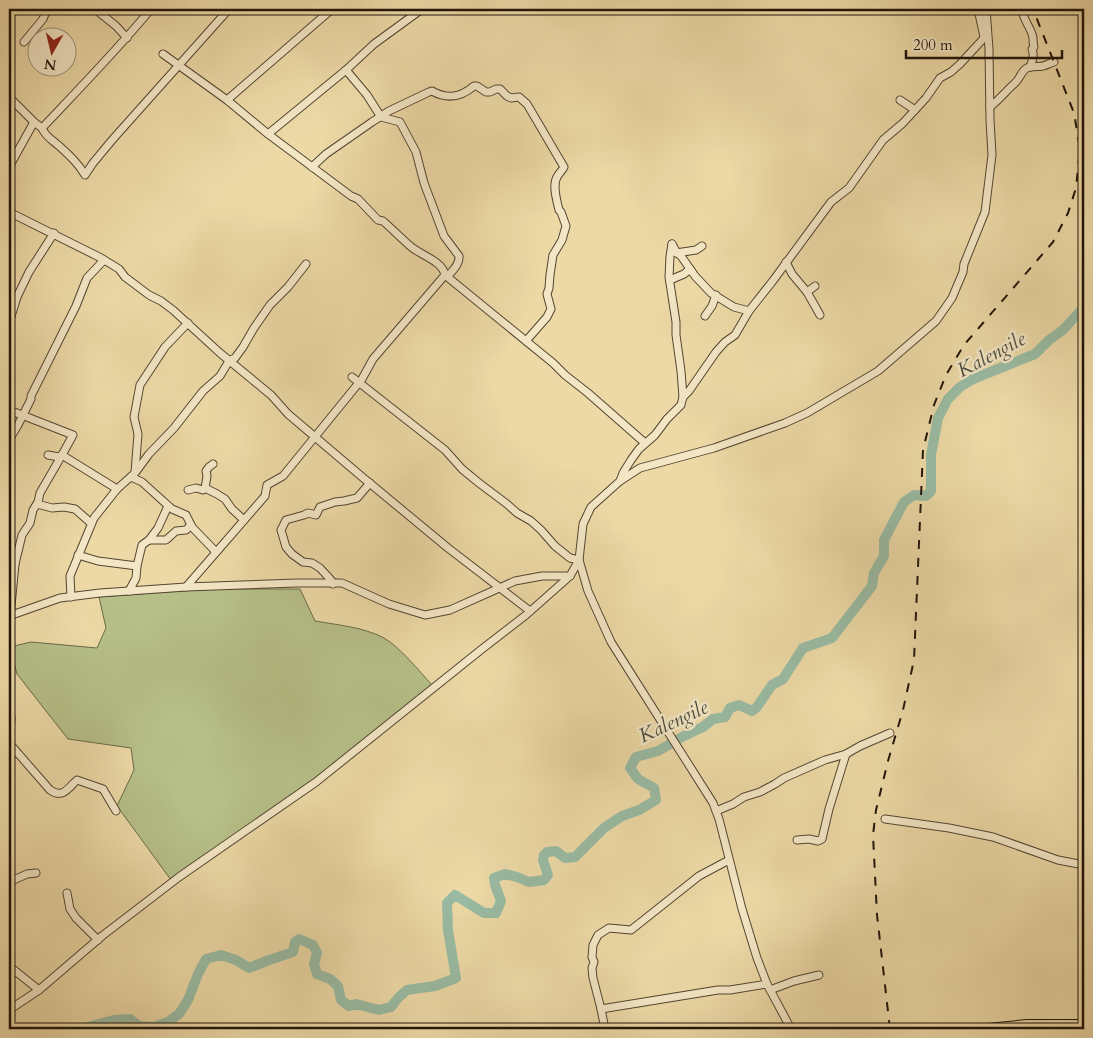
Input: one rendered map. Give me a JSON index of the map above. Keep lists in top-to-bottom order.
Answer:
{
  "water": ["Kalengile"],
  "scale_bar": "200 m",
  "north": "bottom"
}
